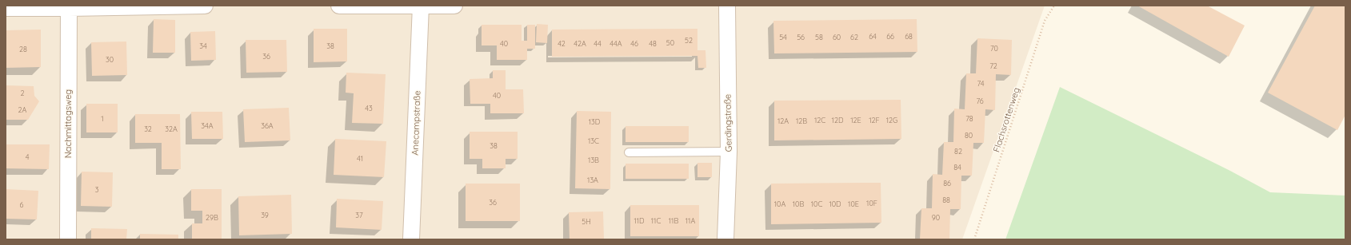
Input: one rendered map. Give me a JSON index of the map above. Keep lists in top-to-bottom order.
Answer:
{
  "streets": {
    "street": ["Anecampstraße", "Gerdingstraße", "Nachmittagsweg"],
    "path": ["Flachsrottenweg"]
  },
  "house_numbers": [
    "64",
    "66",
    "68",
    "54",
    "56",
    "58",
    "60",
    "62",
    "52",
    "50",
    "40",
    "42",
    "42A",
    "44",
    "44A",
    "46",
    "48",
    "34",
    "38",
    "70",
    "28",
    "36",
    "30",
    "72",
    "74",
    "2",
    "40",
    "76",
    "43",
    "2A",
    "1",
    "78",
    "12C",
    "12D",
    "12E",
    "12F",
    "12G",
    "12A",
    "12B",
    "13D",
    "34A",
    "36A",
    "32",
    "32A",
    "80",
    "13C",
    "38",
    "82",
    "4",
    "41",
    "13B",
    "84",
    "13A",
    "86",
    "3",
    "88",
    "36",
    "10F",
    "10A",
    "10B",
    "10C",
    "10D",
    "10E",
    "6",
    "39",
    "37",
    "29B",
    "90",
    "11D",
    "11C",
    "11B",
    "11A",
    "5H"
  ]
}
